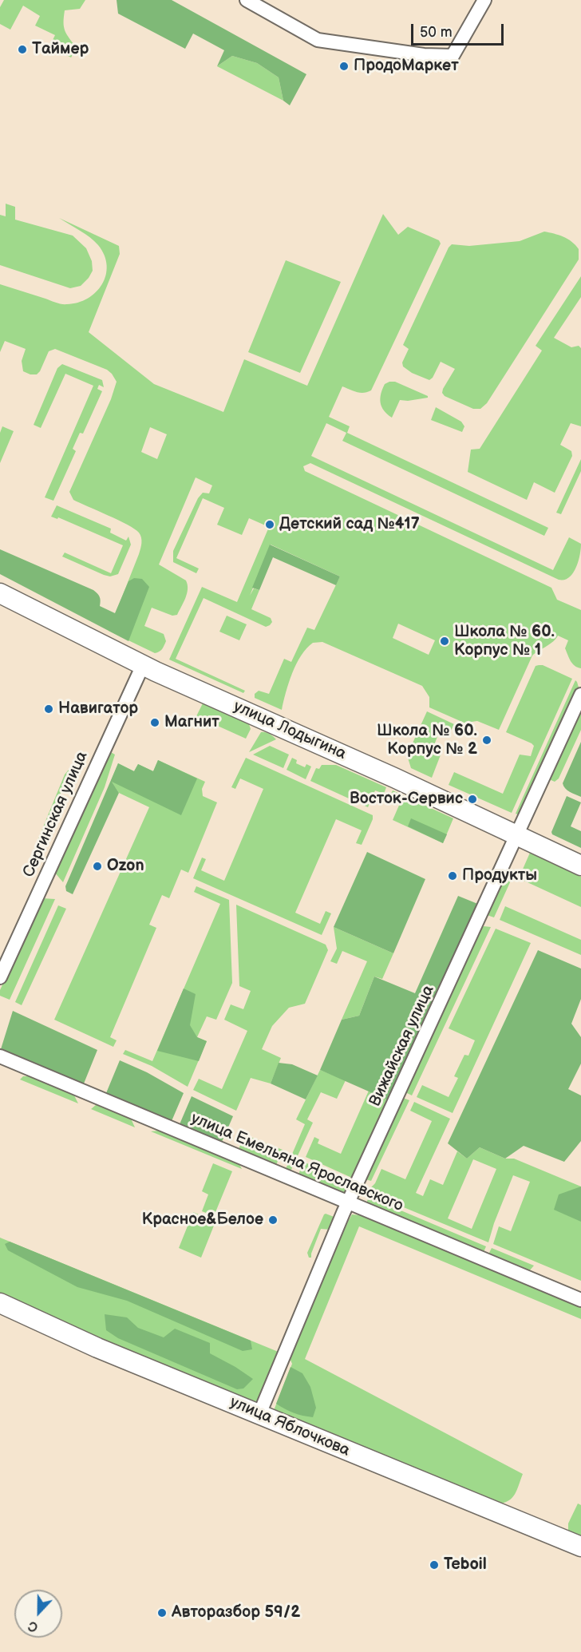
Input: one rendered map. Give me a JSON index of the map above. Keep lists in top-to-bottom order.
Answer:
{
  "streets": {
    "main road": ["улица Лодыгина", "улица Яблочкова"],
    "street": ["Сергинская улица", "Вижайская улица", "улица Емельяна Ярославского"]
  },
  "crossings": [
    ["улица Лодыгина", "Сергинская улица"],
    ["улица Лодыгина", "Вижайская улица"],
    ["Вижайская улица", "улица Емельяна Ярославского"],
    ["Вижайская улица", "улица Яблочкова"]
  ],
  "places": [
    "Таймер",
    "ПродоМаркет",
    "Детский сад №417",
    "Школа № 60. Корпус № 1",
    "Навигатор",
    "Магнит",
    "Школа № 60. Корпус № 2",
    "Восток-Сервис",
    "Ozon",
    "Продукты",
    "Красное&Белое",
    "Teboil",
    "Авторазбор 59/2"
  ],
  "scale_bar": "50 m",
  "north": "bottom"
}
